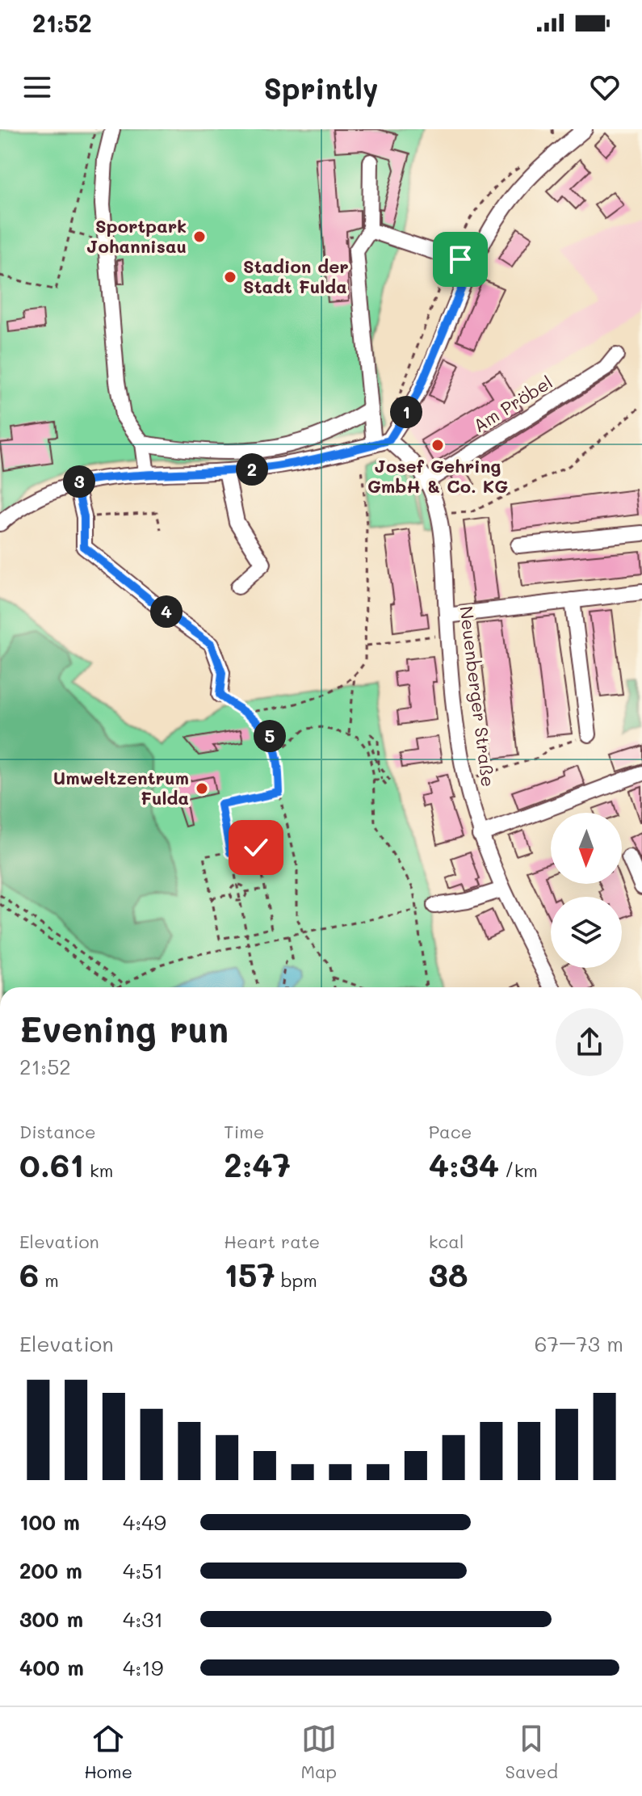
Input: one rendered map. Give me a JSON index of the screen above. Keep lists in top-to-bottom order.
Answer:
{
  "streets": {
    "street": ["Am Pröbel", "Neuenberger Straße"]
  },
  "crossings": [
    ["Am Pröbel", "Neuenberger Straße"]
  ],
  "places": [
    "Sportpark Johannisau",
    "Stadion der Stadt Fulda",
    "Josef Gehring GmbH & Co. KG",
    "Umweltzentrum Fulda"
  ],
  "north": "bottom",
  "page": {
    "status": "21:52",
    "header": "Sprintly",
    "pins": [
      "1",
      "2",
      "3",
      "4",
      "5"
    ],
    "heading": ["Evening run", "21:52"],
    "stats": [
      ["Distance", "0.61 km"],
      ["Time", "2:47"],
      ["Pace", "4:34 /km"],
      ["Elevation", "6 m"],
      ["Heart rate", "157 bpm"],
      ["kcal", "38"]
    ],
    "chart": ["Elevation", "67–73 m"],
    "list": [
      {
        "name": "100 m",
        "note": "4:49"
      },
      {
        "name": "200 m",
        "note": "4:51"
      },
      {
        "name": "300 m",
        "note": "4:31"
      },
      {
        "name": "400 m",
        "note": "4:19"
      }
    ],
    "tabs": ["Home", "Map", "Saved"]
  }
}
